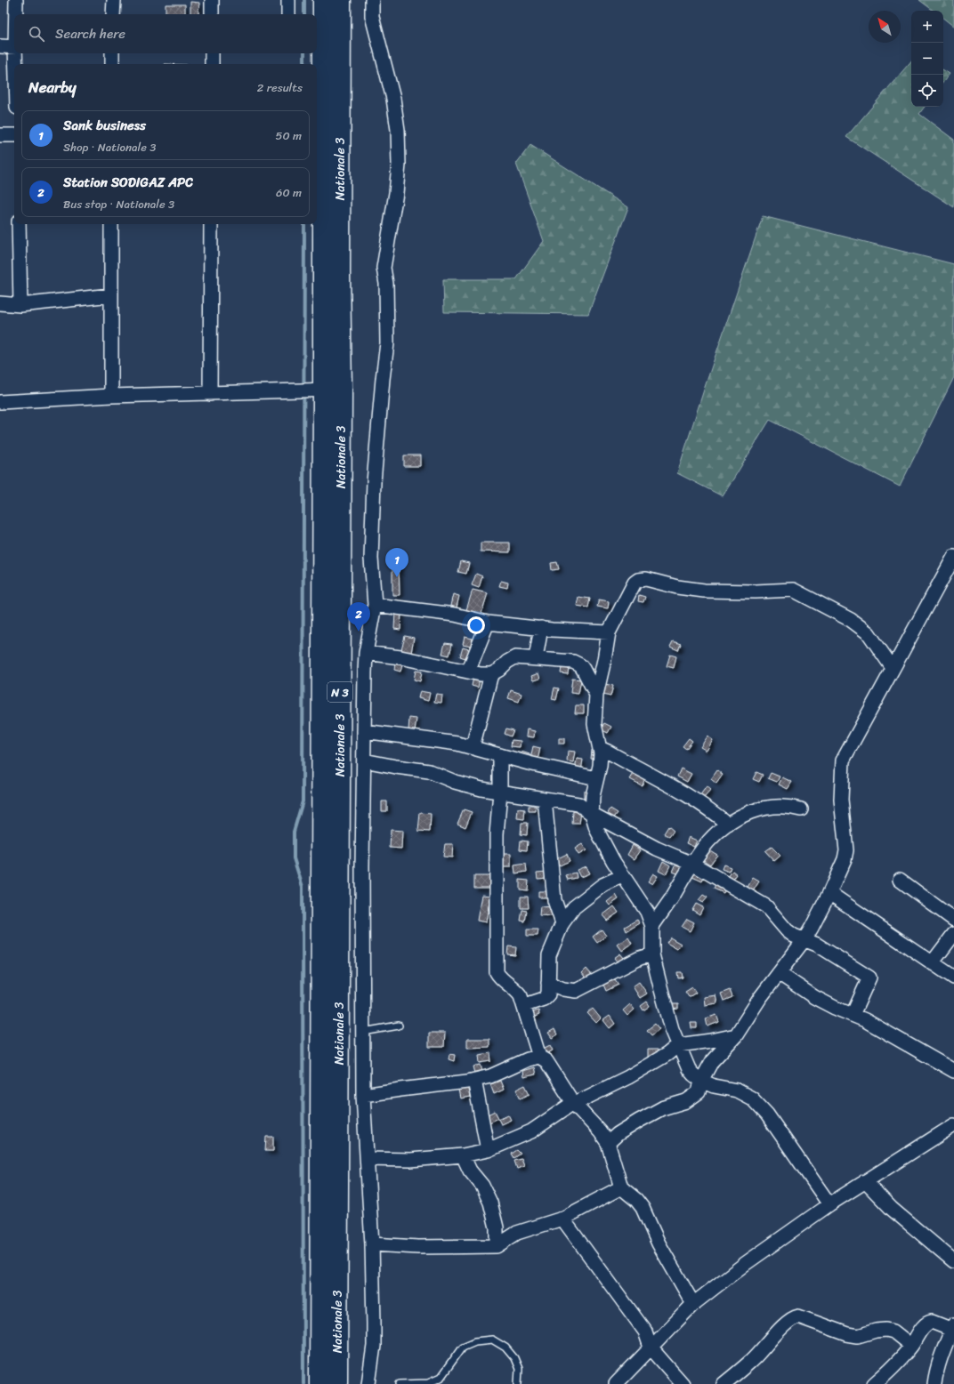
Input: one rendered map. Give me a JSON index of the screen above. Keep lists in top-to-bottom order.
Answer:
{
  "streets": {
    "main road": ["Nationale 3", "N 3"]
  },
  "north": "top left",
  "page": {
    "map_buttons": ["+", "−"],
    "search": "Search here",
    "heading": ["Nearby", "2 results"],
    "list": [
      {
        "mark": "1",
        "name": "Sank business",
        "note": "Shop · Nationale 3",
        "value": "50 m"
      },
      {
        "mark": "2",
        "name": "Station SODIGAZ APC",
        "note": "Bus stop · Nationale 3",
        "value": "60 m"
      }
    ],
    "pins": ["1", "2"]
  }
}
